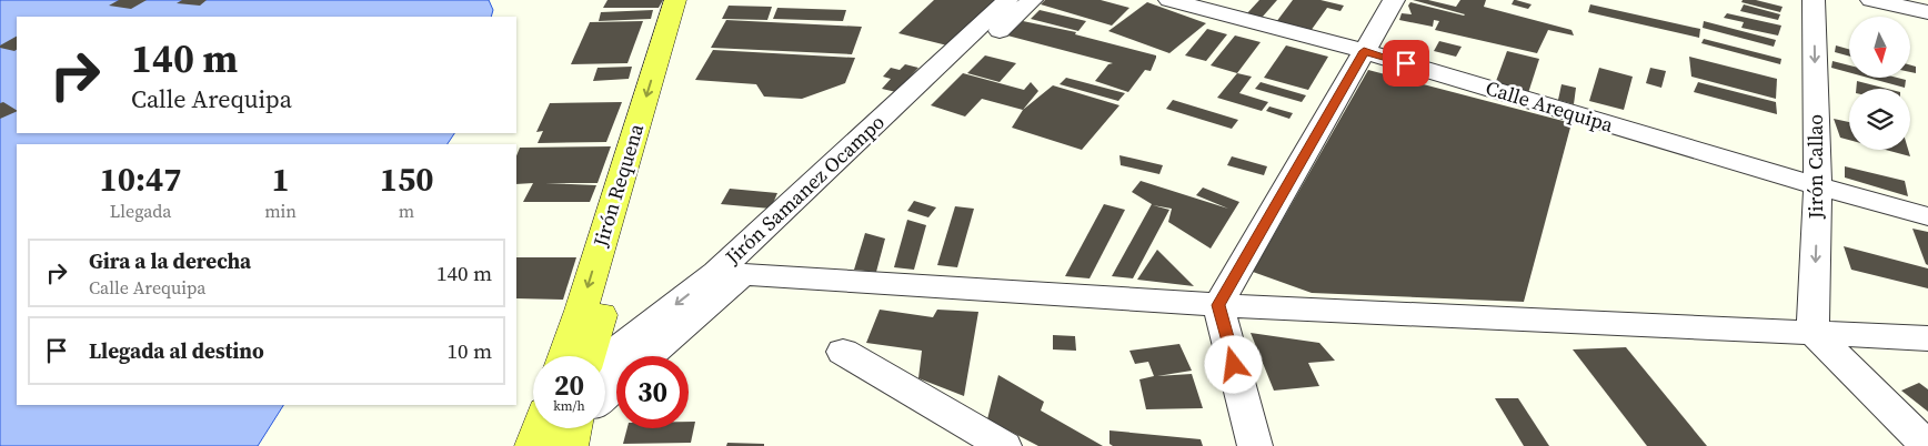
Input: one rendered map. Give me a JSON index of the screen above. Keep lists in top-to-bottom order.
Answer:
{
  "streets": {
    "main road": ["Jirón Requena"],
    "street": ["Calle Arequipa", "Jirón Callao", "Jirón Samanez Ocampo"]
  },
  "crossings": [
    ["Calle Arequipa", "Jirón Callao"]
  ],
  "one_way": ["Jirón Callao"],
  "north": "bottom",
  "page": {
    "turn": ["140 m", "Calle Arequipa"],
    "eta": [
      "10:47",
      "Llegada",
      "1",
      "min",
      "150",
      "m"
    ],
    "list": [
      {
        "name": "Gira a la derecha",
        "note": "Calle Arequipa",
        "value": "140 m"
      },
      {
        "name": "Llegada al destino",
        "value": "10 m"
      }
    ],
    "speed": "20 km/h",
    "limit": "30"
  }
}
